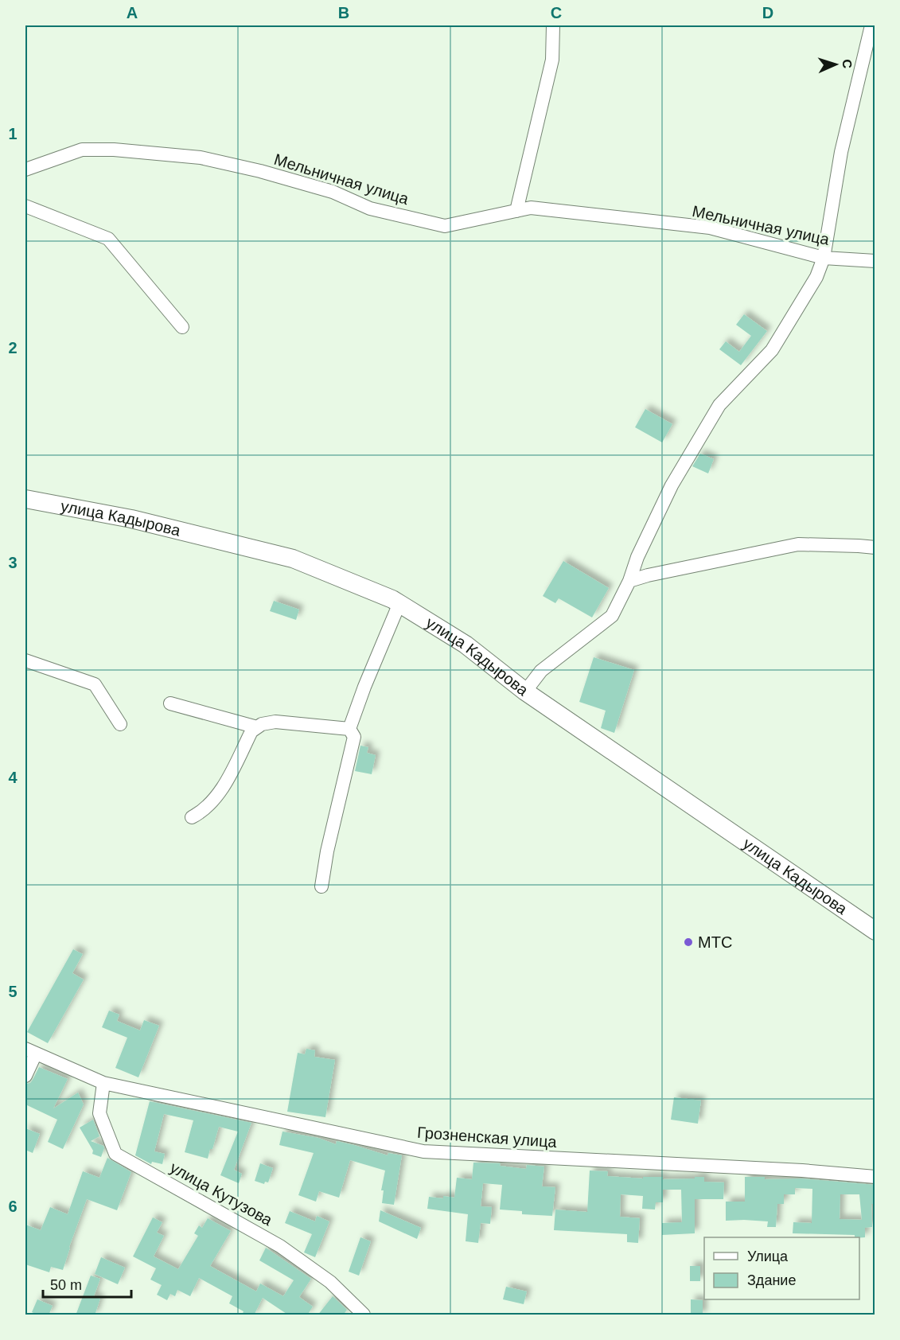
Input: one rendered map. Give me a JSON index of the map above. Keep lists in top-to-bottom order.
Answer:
{
  "streets": {
    "street": [
      "Мельничная улица",
      "улица Кадырова",
      "Грозненская улица",
      "улица Кутузова"
    ]
  },
  "crossings": [
    ["Грозненская улица", "улица Кутузова"]
  ],
  "places": ["МТС"],
  "legend": ["Улица", "Здание"],
  "scale_bar": "50 m",
  "north": "right",
  "grid": {
    "columns": [
      "A",
      "B",
      "C",
      "D"
    ],
    "rows": [
      "1",
      "2",
      "3",
      "4",
      "5",
      "6"
    ]
  }
}
